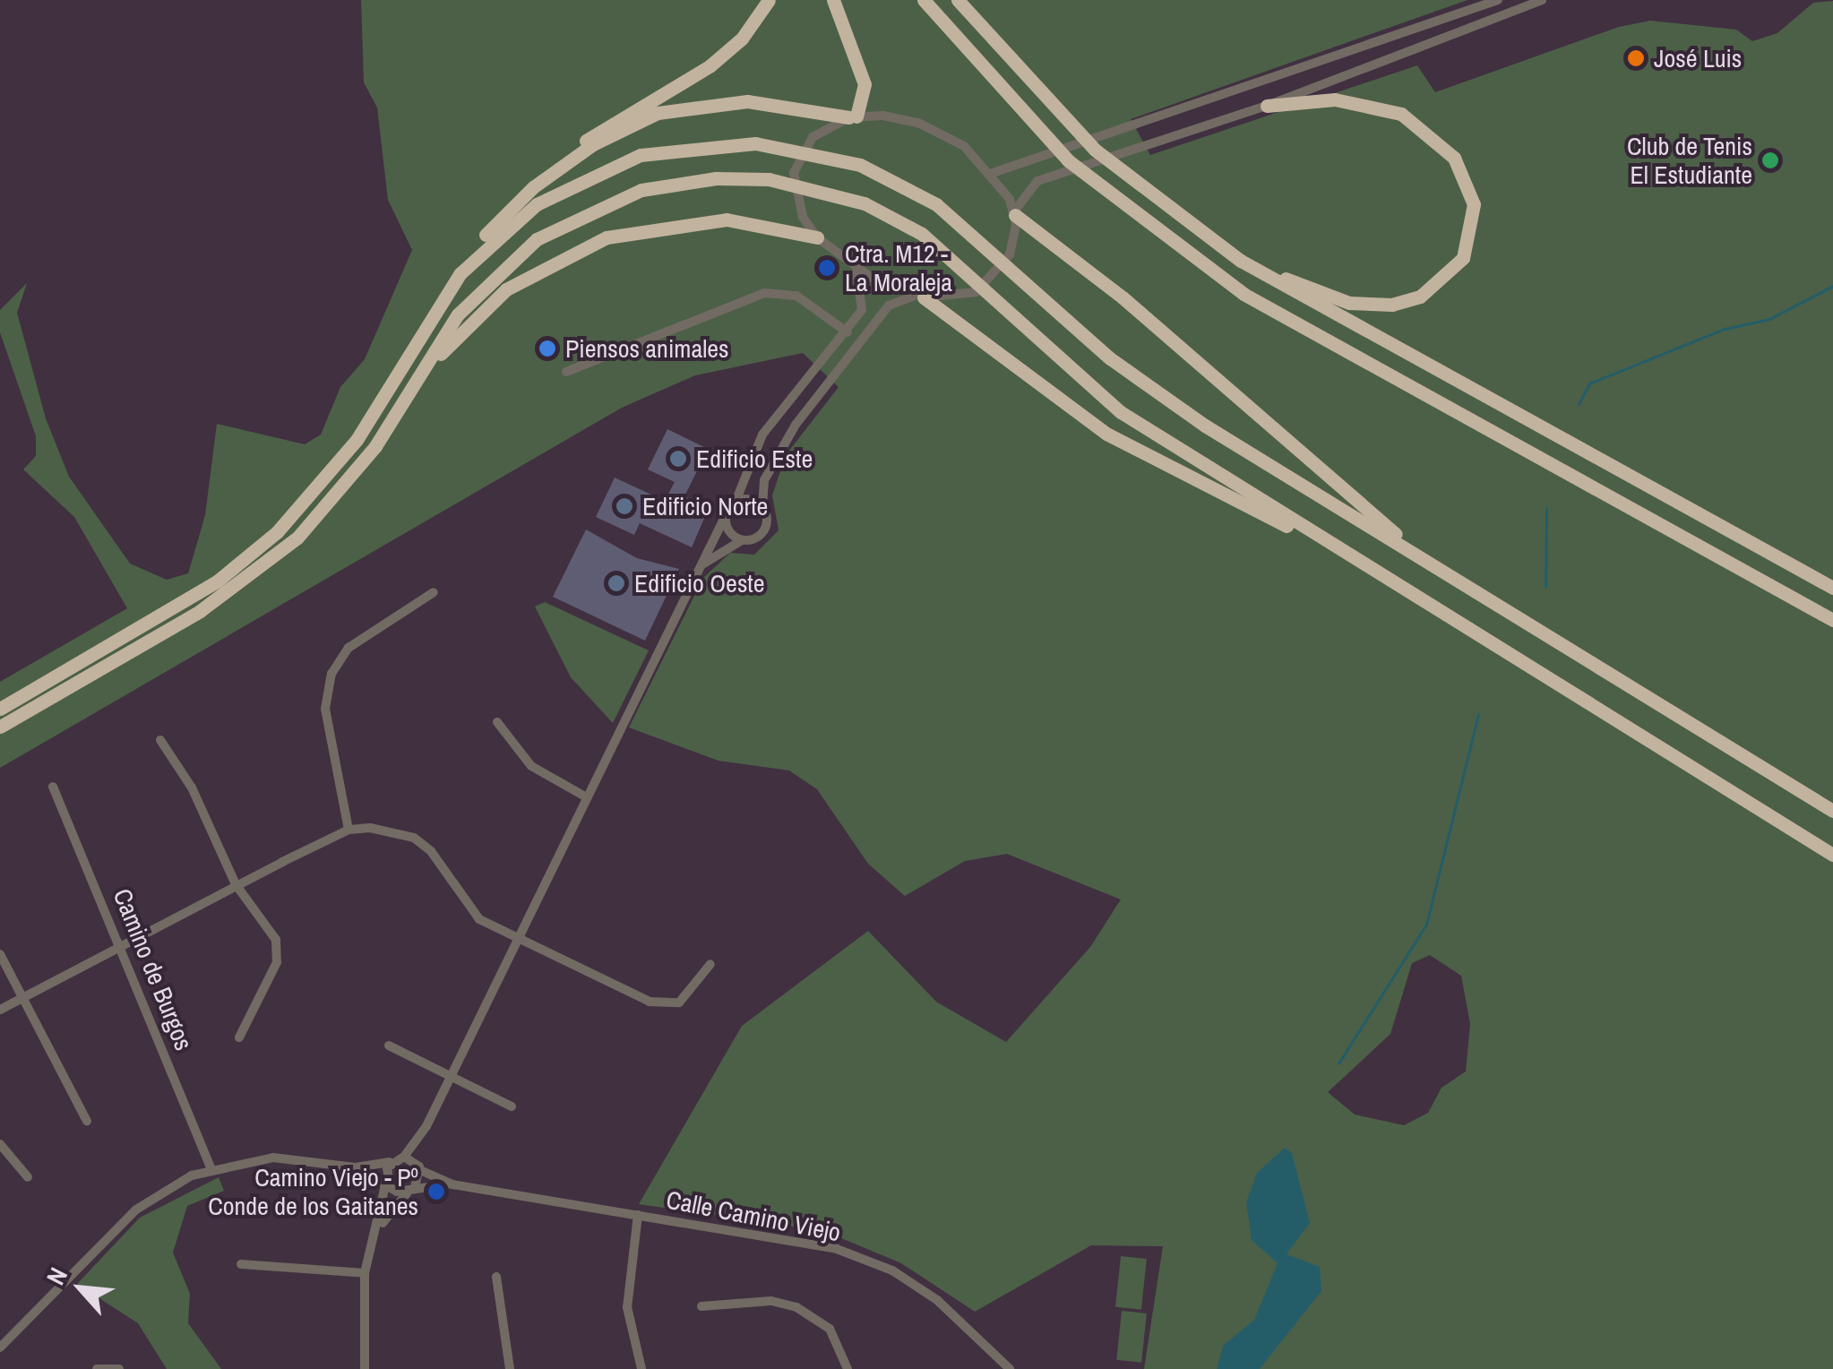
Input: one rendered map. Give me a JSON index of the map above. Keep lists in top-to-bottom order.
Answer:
{
  "streets": {
    "street": ["Camino de Burgos", "Calle Camino Viejo"]
  },
  "places": [
    "José Luis",
    "Club de Tenis El Estudiante",
    "Ctra. M12 - La Moraleja",
    "Piensos animales",
    "Edificio Este",
    "Edificio Norte",
    "Edificio Oeste",
    "Camino Viejo - Pº Conde de los Gaitanes"
  ],
  "north": "top left"
}
